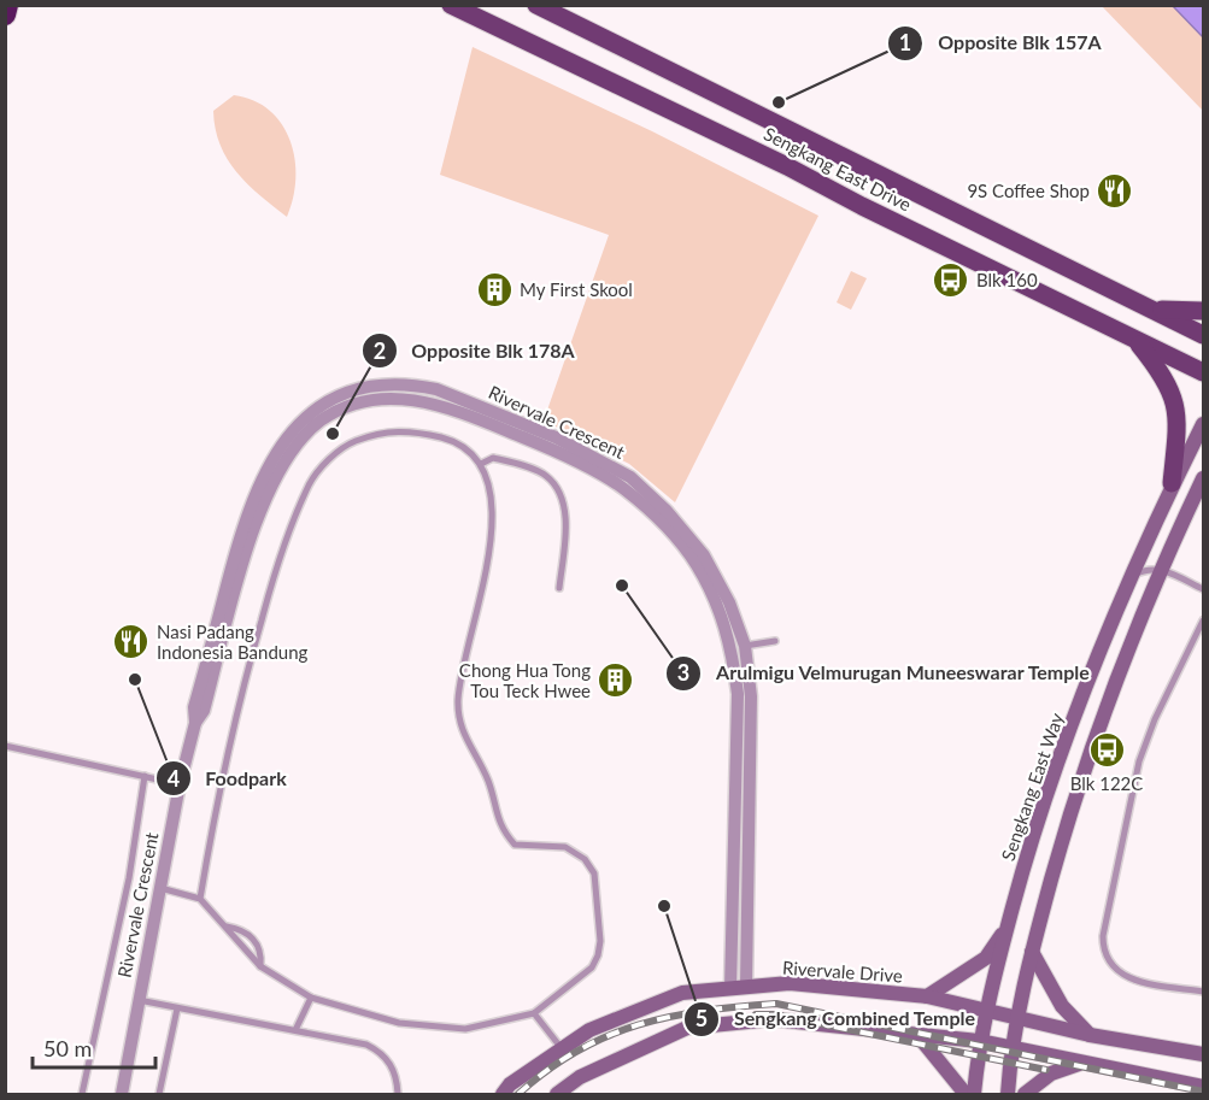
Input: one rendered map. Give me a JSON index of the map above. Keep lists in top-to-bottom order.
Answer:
{
  "streets": {
    "main road": ["Sengkang East Drive", "Sengkang East Way", "Rivervale Drive"],
    "street": ["Rivervale Crescent"]
  },
  "crossings": [
    ["Rivervale Crescent", "Rivervale Drive"],
    ["Sengkang East Way", "Rivervale Drive"]
  ],
  "places": {
    "other": [
      "Opposite Blk 157A",
      "Opposite Blk 178A",
      "Arulmigu Velmurugan Muneeswarar Temple",
      "Foodpark",
      "Sengkang Combined Temple"
    ],
    "restaurant": ["9S Coffee Shop", "Nasi Padang Indonesia Bandung"],
    "bus stop": ["Blk 160", "Blk 122C"],
    "building": ["My First Skool", "Chong Hua Tong Tou Teck Hwee"]
  },
  "scale_bar": "50 m"
}
